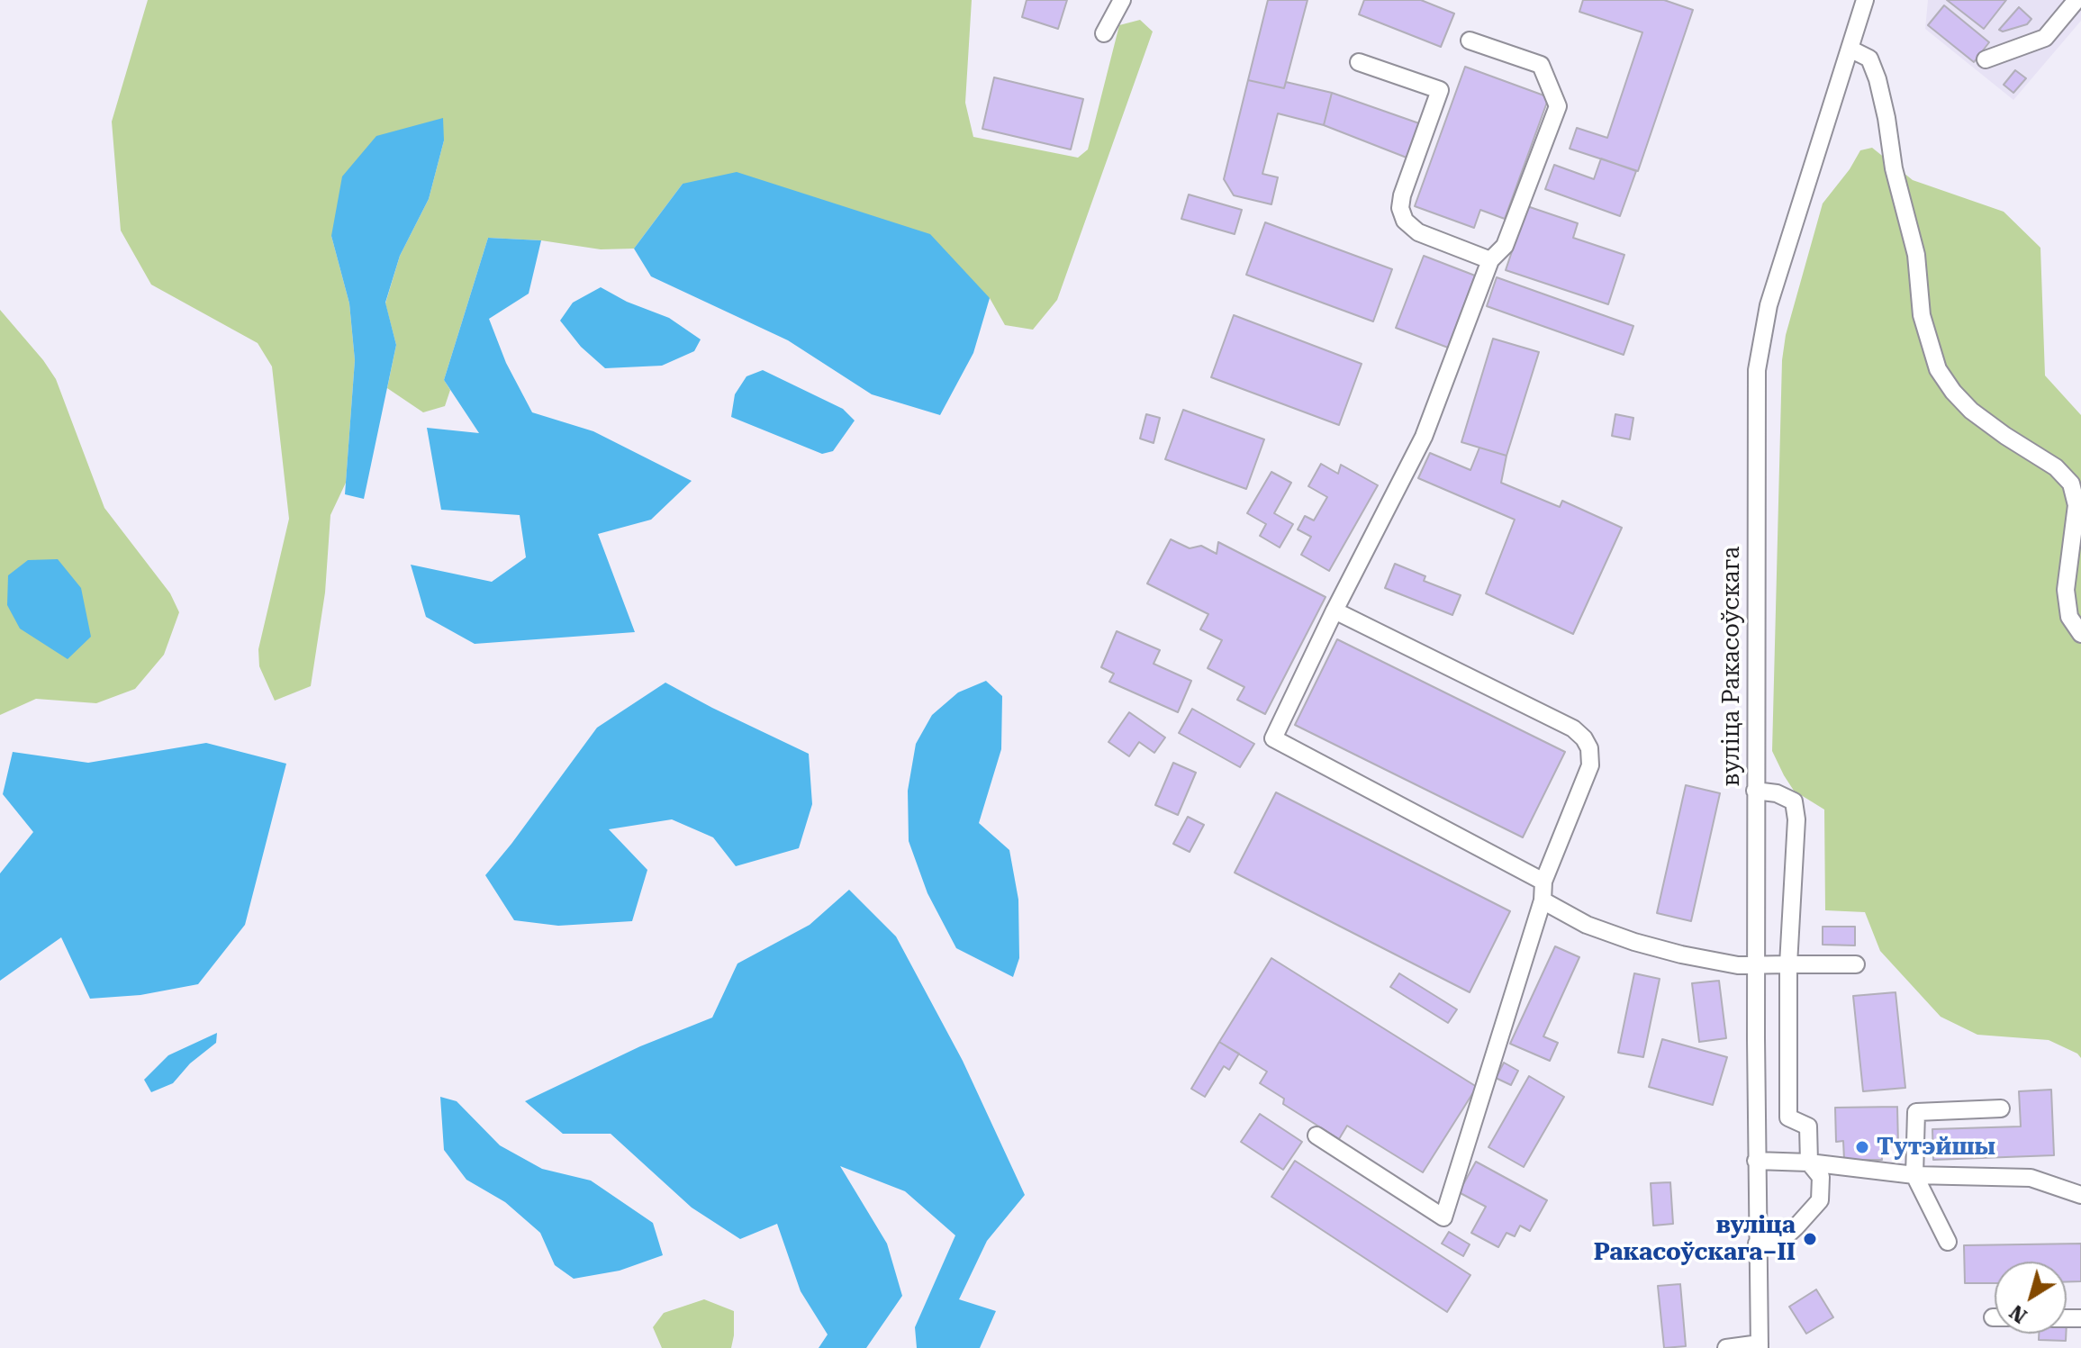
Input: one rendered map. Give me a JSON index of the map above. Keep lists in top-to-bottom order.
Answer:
{
  "streets": {
    "street": ["вуліца Ракасоўскага"]
  },
  "places": ["Тутэйшы", "вуліца Ракасоўскага–II"],
  "north": "bottom left"
}
